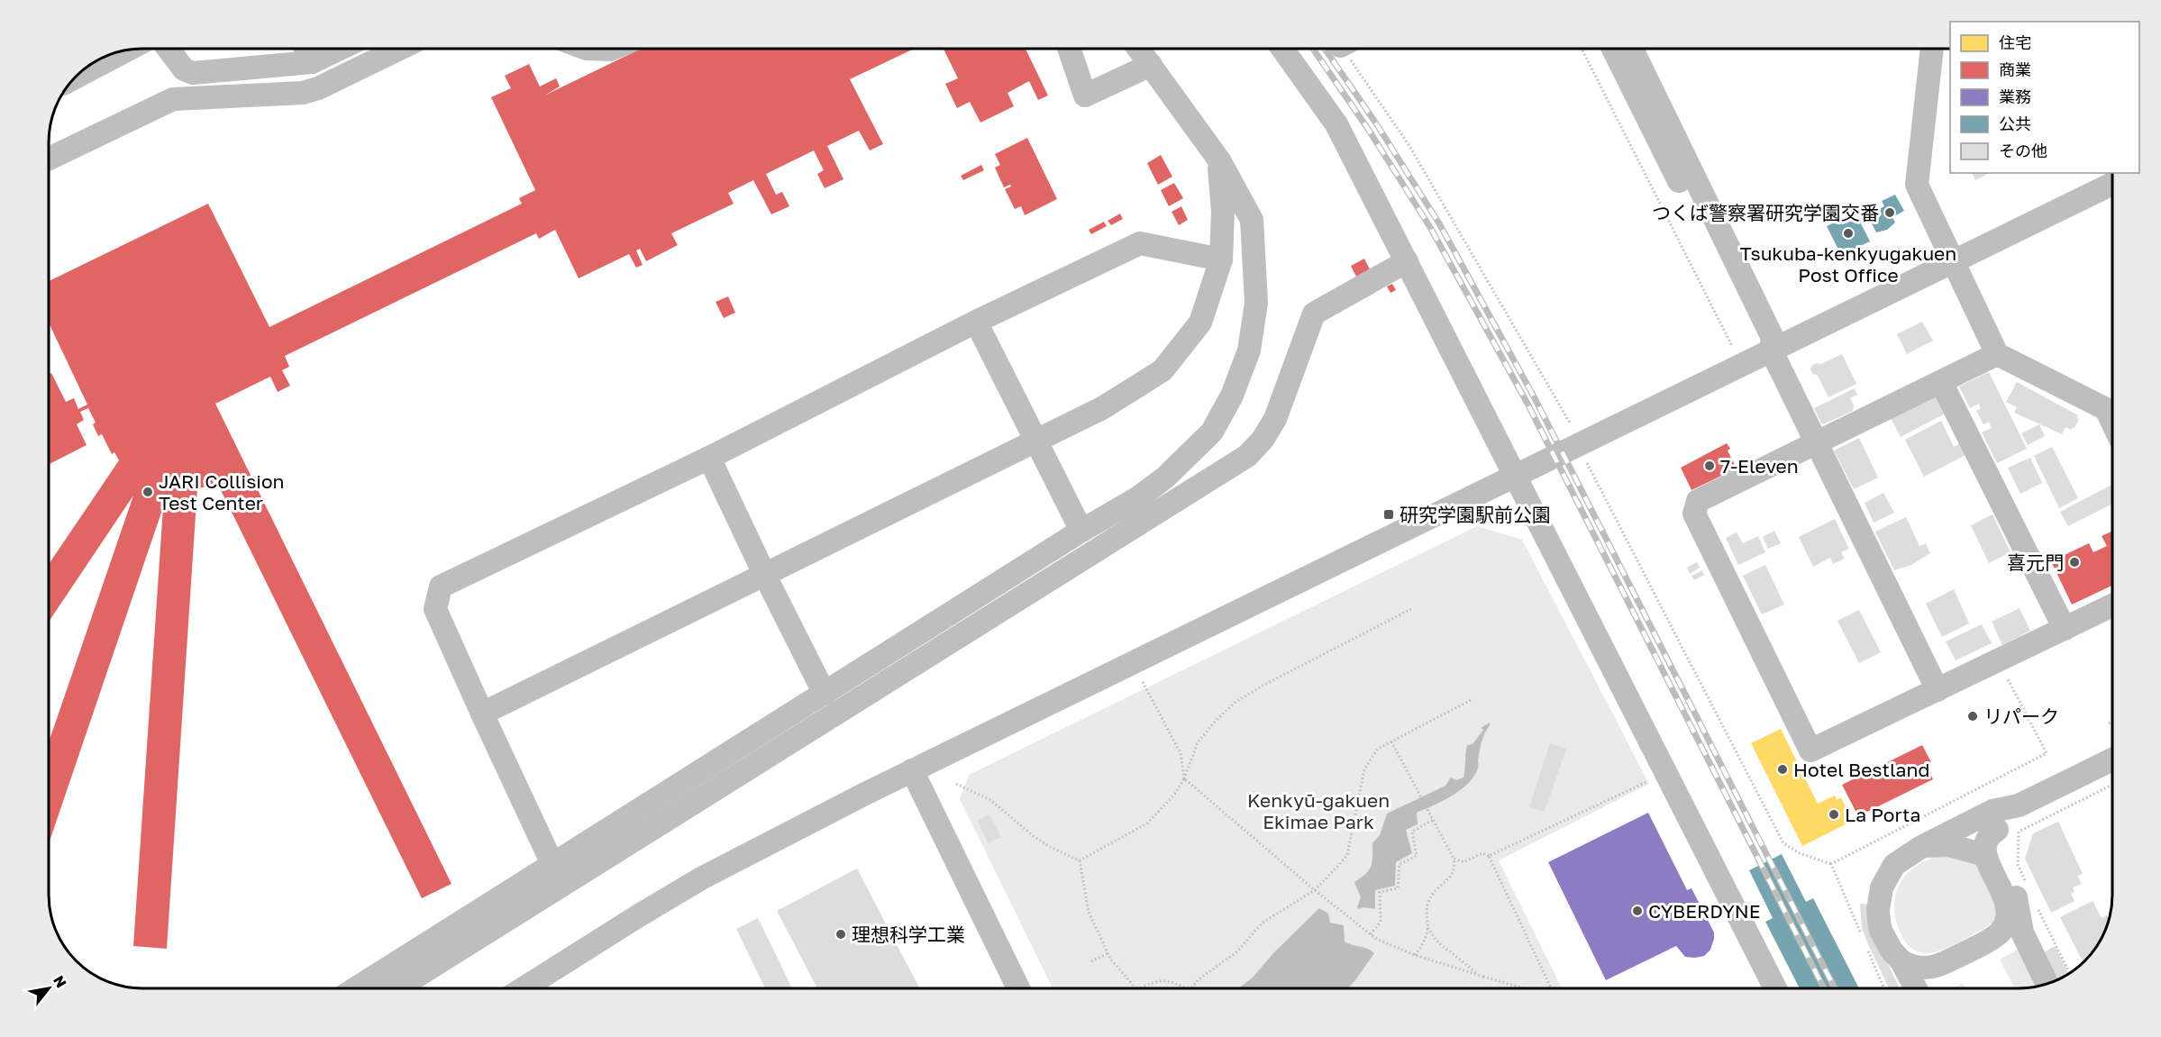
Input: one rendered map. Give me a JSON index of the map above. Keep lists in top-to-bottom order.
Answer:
{
  "parks": ["Kenkyū-gakuen Ekimae Park"],
  "places": {
    "other": [
      "つくば警察署研究学園交番",
      "Tsukuba-kenkyugakuen Post Office",
      "7-Eleven",
      "JARI Collision Test Center",
      "喜元門",
      "リパーク",
      "Hotel Bestland",
      "La Porta",
      "CYBERDYNE",
      "理想科学工業"
    ],
    "transit": ["研究学園駅前公園"]
  },
  "legend": [
    "住宅",
    "商業",
    "業務",
    "公共",
    "その他"
  ],
  "north": "top right"
}
